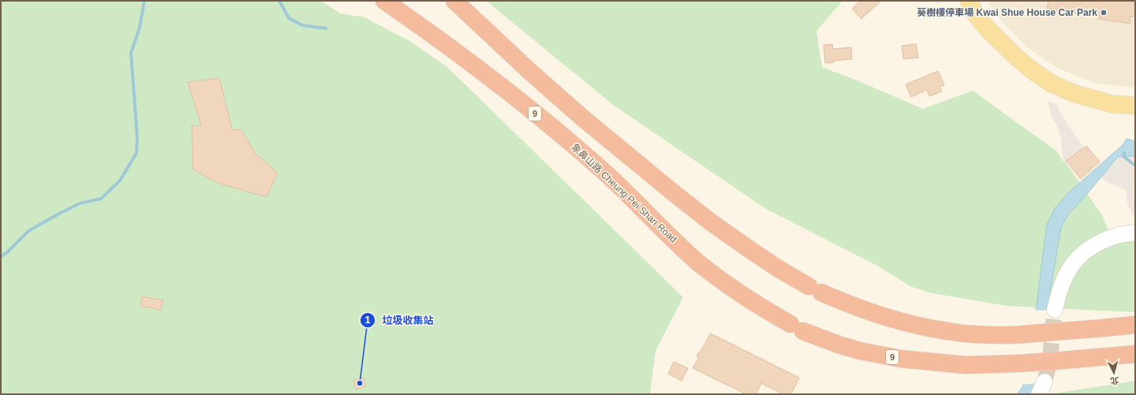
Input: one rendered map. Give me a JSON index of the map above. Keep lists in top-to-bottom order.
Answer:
{
  "streets": {
    "highway": ["9", "象鼻山路 Cheung Pei Shan Road"]
  },
  "places": ["葵樹樓停車場 Kwai Shue House Car Park", "垃圾收集站"],
  "north": "bottom"
}
